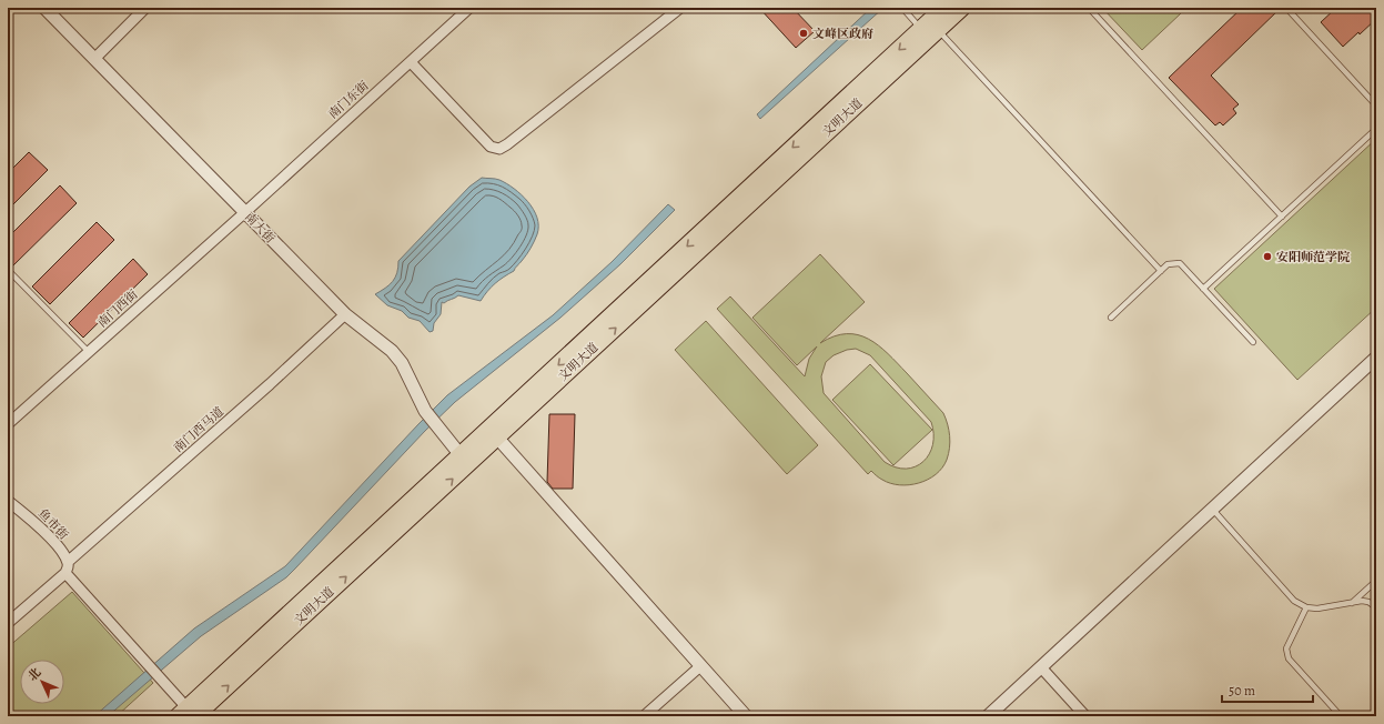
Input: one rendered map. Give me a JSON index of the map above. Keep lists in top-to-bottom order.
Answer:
{
  "streets": {
    "main road": ["文明大道"],
    "street": [
      "南门东街",
      "南大街",
      "南门西街",
      "南门西马道",
      "鱼市街"
    ]
  },
  "crossings": [
    ["南门东街", "南大街"],
    ["南门东街", "南门西街"],
    ["文明大道", "南大街"],
    ["南大街", "南门西街"],
    ["南大街", "南门西马道"],
    ["南门西马道", "鱼市街"]
  ],
  "places": ["文峰区政府", "安阳师范学院"],
  "scale_bar": "50 m",
  "north": "top left"
}
